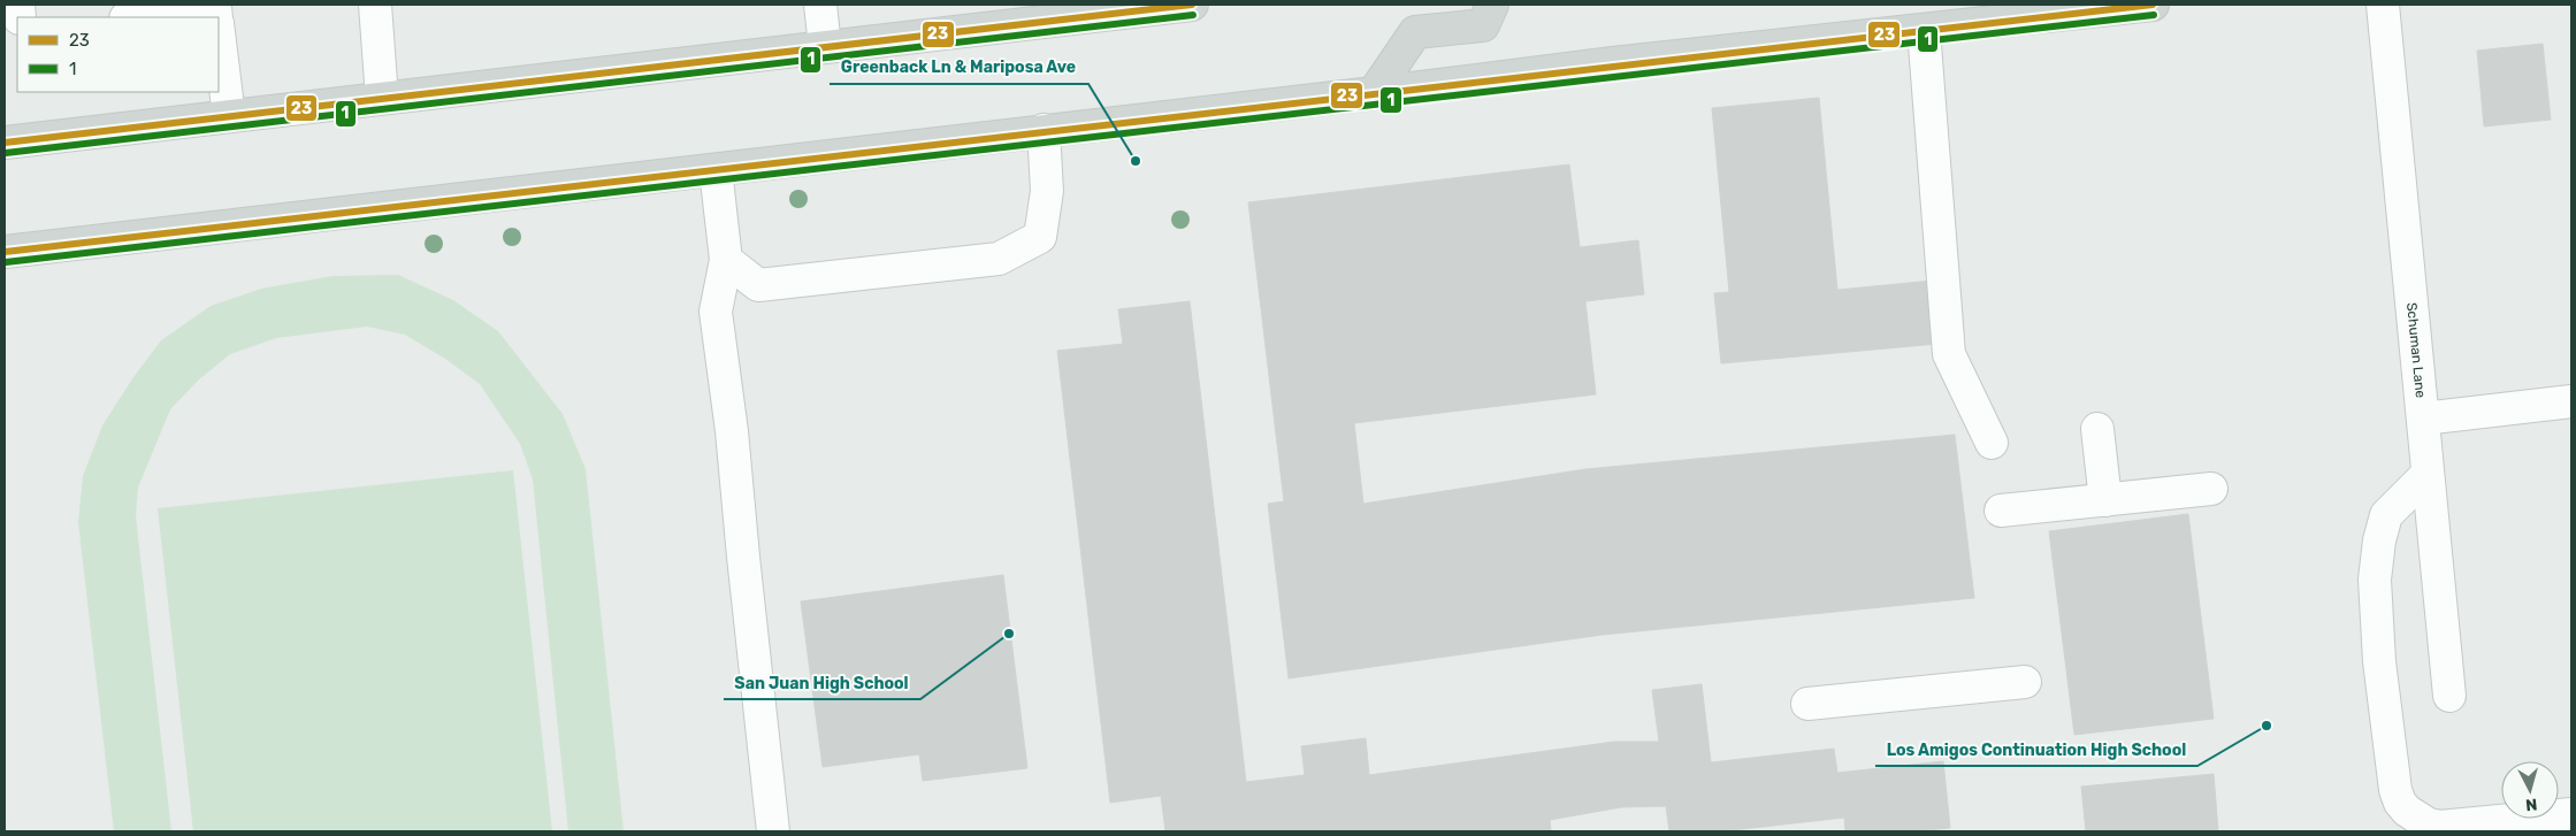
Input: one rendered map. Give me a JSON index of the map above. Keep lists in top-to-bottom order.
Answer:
{
  "streets": {
    "lane": ["Schuman Lane"]
  },
  "places": ["Greenback Ln & Mariposa Ave", "San Juan High School", "Los Amigos Continuation High School"],
  "lines": ["transit line 23", "transit line 1"],
  "legend": ["23", "1"],
  "north": "bottom"
}
